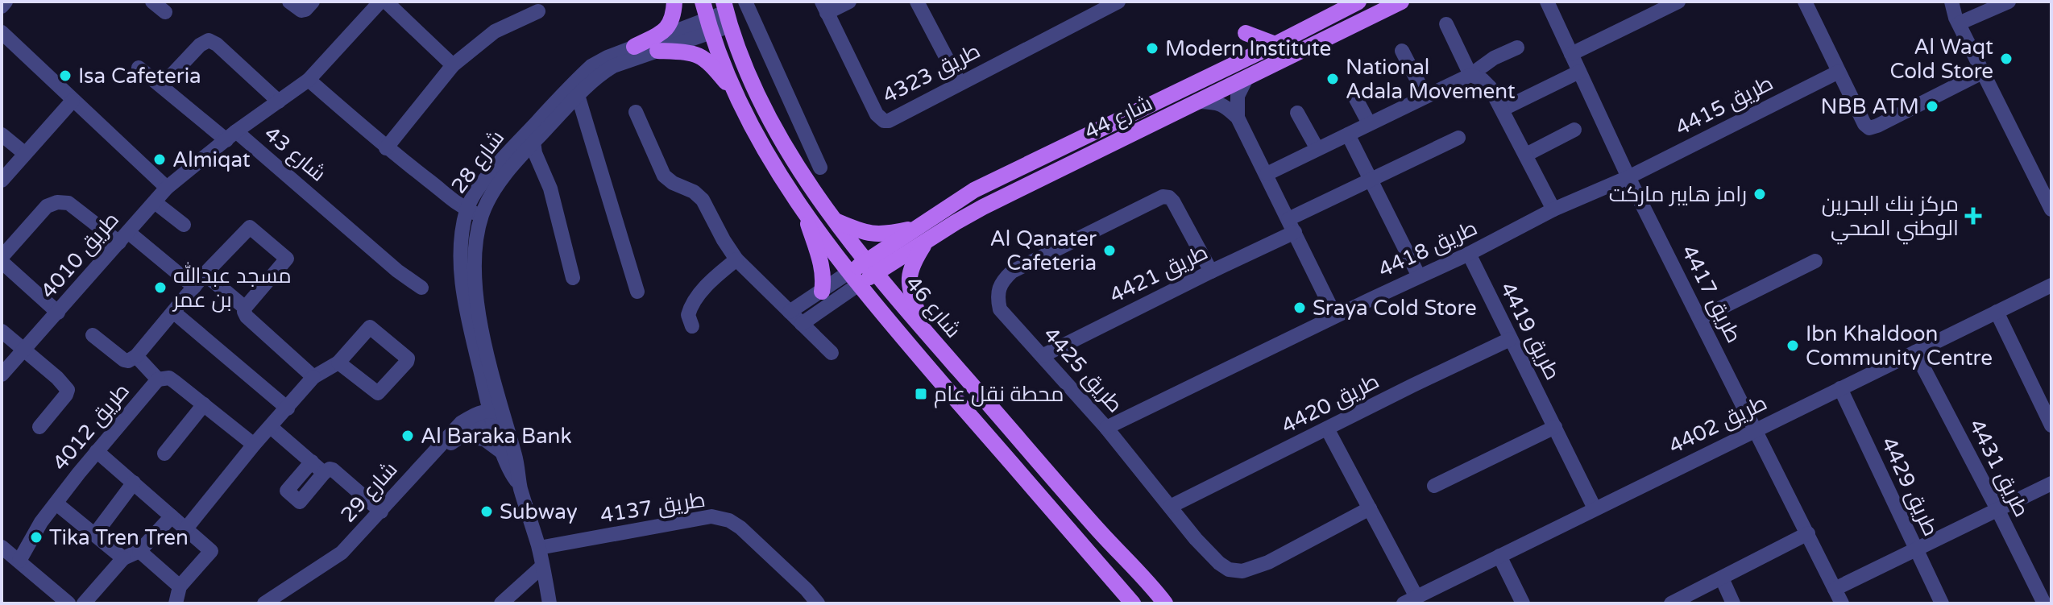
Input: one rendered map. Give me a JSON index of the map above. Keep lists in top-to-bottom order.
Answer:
{
  "streets": {
    "main road": ["شارع 44", "شارع 46"],
    "street": [
      "طريق 4323",
      "طريق 4415",
      "شارع 43",
      "شارع 28",
      "طريق 4418",
      "طريق 4010",
      "طريق 4421",
      "طريق 4417",
      "طريق 4419",
      "طريق 4425",
      "طريق 4420",
      "طريق 4402",
      "طريق 4012",
      "طريق 4431",
      "طريق 4429",
      "شارع 29",
      "طريق 4137"
    ]
  },
  "crossings": [
    ["طريق 4415", "طريق 4418"],
    ["طريق 4415", "طريق 4417"],
    ["شارع 44", "شارع 46"],
    ["شارع 28", "شارع 46"],
    ["شارع 28", "شارع 29"],
    ["شارع 28", "طريق 4137"],
    ["طريق 4418", "طريق 4417"],
    ["طريق 4418", "طريق 4419"],
    ["طريق 4418", "طريق 4425"],
    ["طريق 4421", "طريق 4425"],
    ["طريق 4417", "طريق 4402"],
    ["طريق 4419", "طريق 4420"],
    ["طريق 4419", "طريق 4402"],
    ["طريق 4425", "طريق 4420"],
    ["طريق 4402", "طريق 4431"],
    ["طريق 4402", "طريق 4429"]
  ],
  "places": {
    "other": [
      "Modern Institute",
      "Al Waqt Cold Store",
      "Isa Cafeteria",
      "National Adala Movement",
      "NBB ATM",
      "Almiqat",
      "رامز هايبر ماركت",
      "Al Qanater Cafeteria",
      "مسجد عبدالله بن عمر",
      "Sraya Cold Store",
      "Ibn Khaldoon Community Centre",
      "Al Baraka Bank",
      "Subway",
      "Tika Tren Tren"
    ],
    "health": ["مركز بنك البحرين الوطني الصحي"],
    "transit": ["محطة نقل عام"]
  }
}
